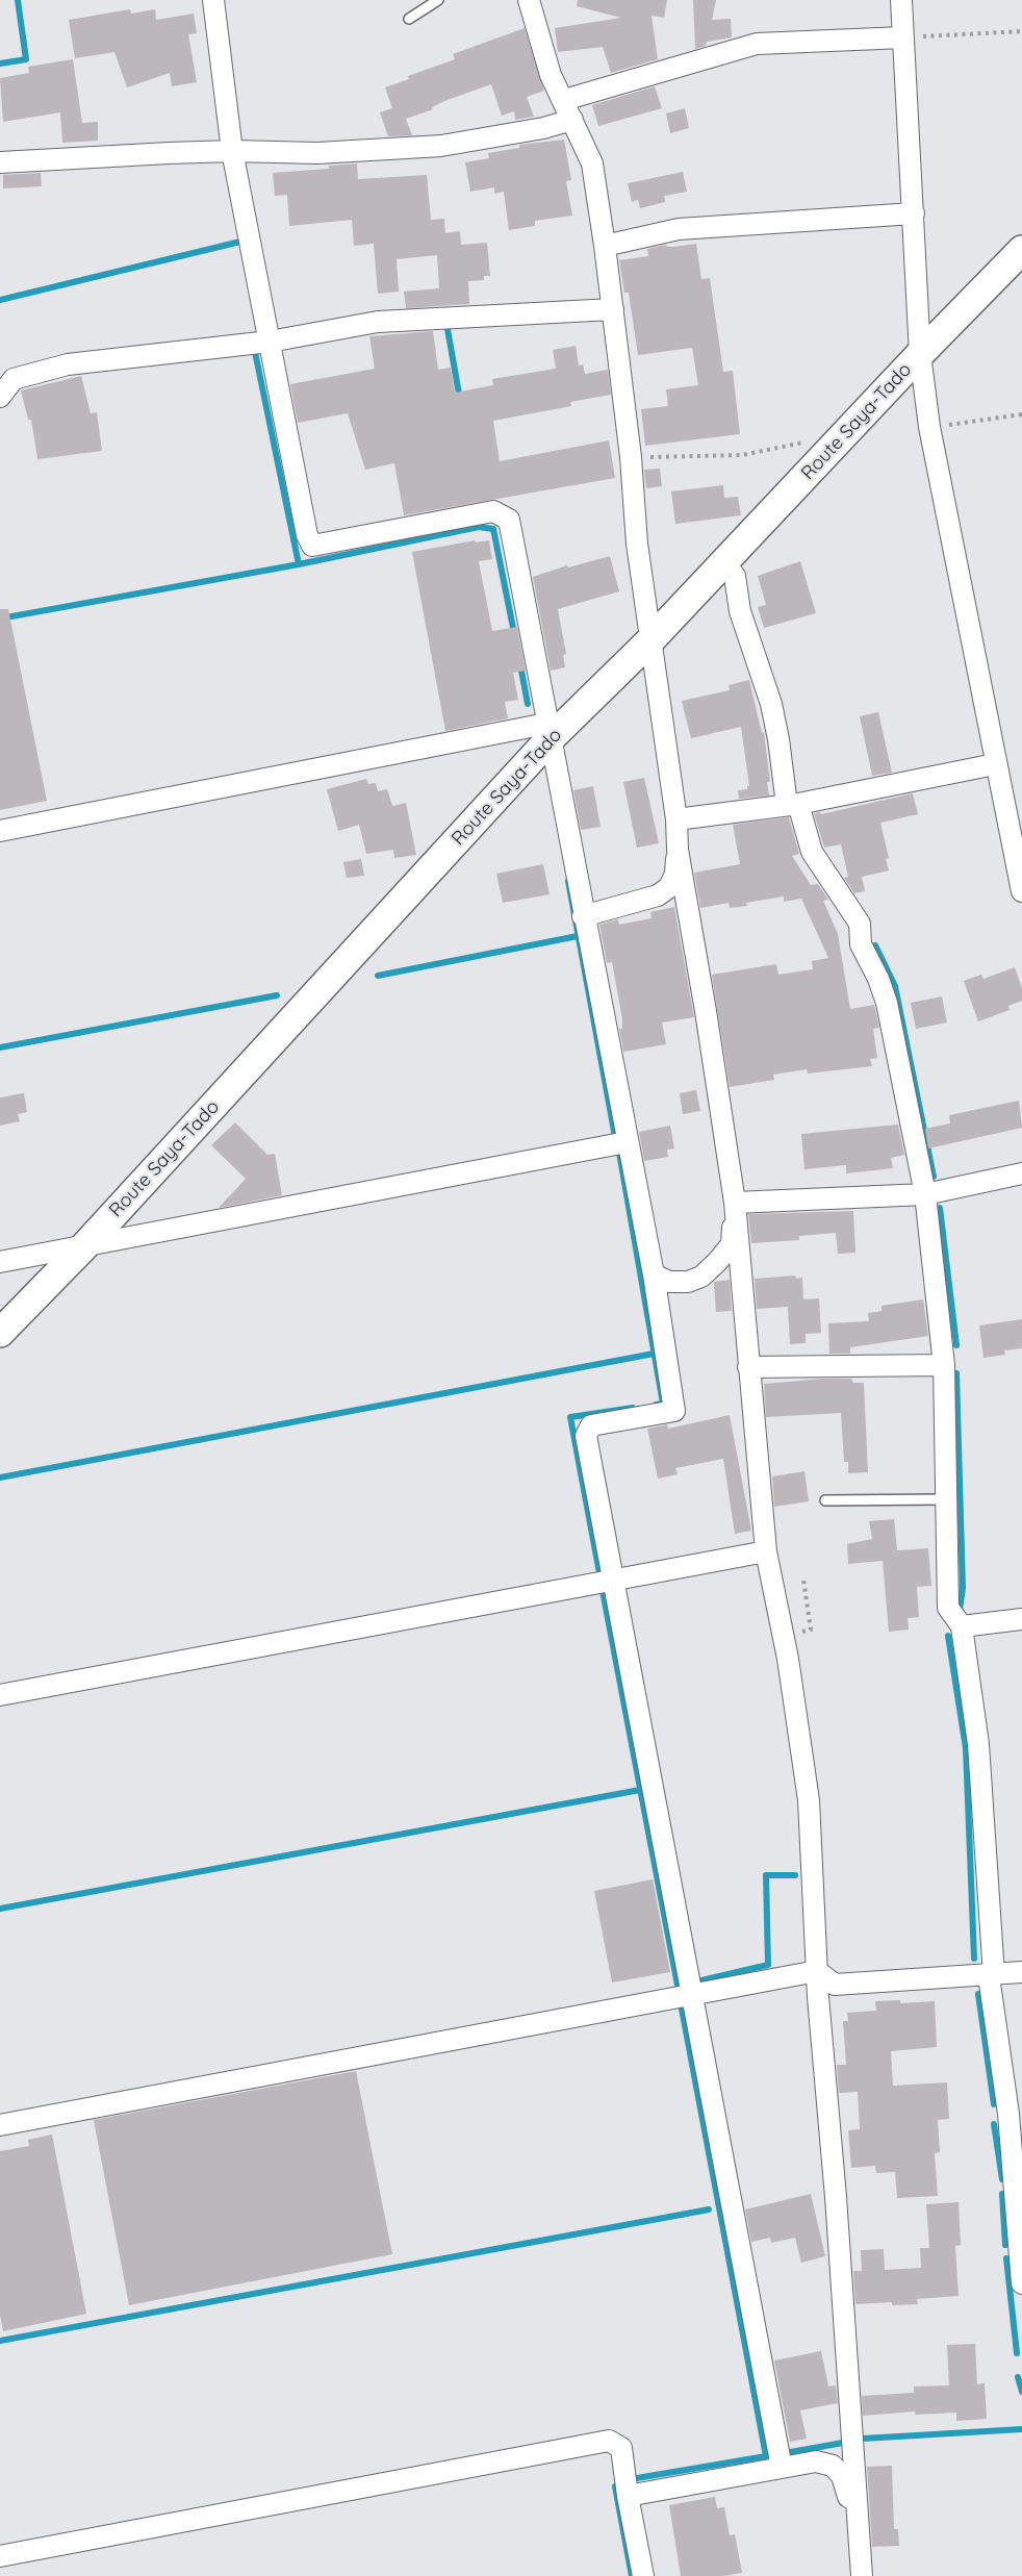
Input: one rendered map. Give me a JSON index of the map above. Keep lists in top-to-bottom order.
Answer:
{
  "streets": {
    "main road": ["Route Saya-Tado"]
  }
}
